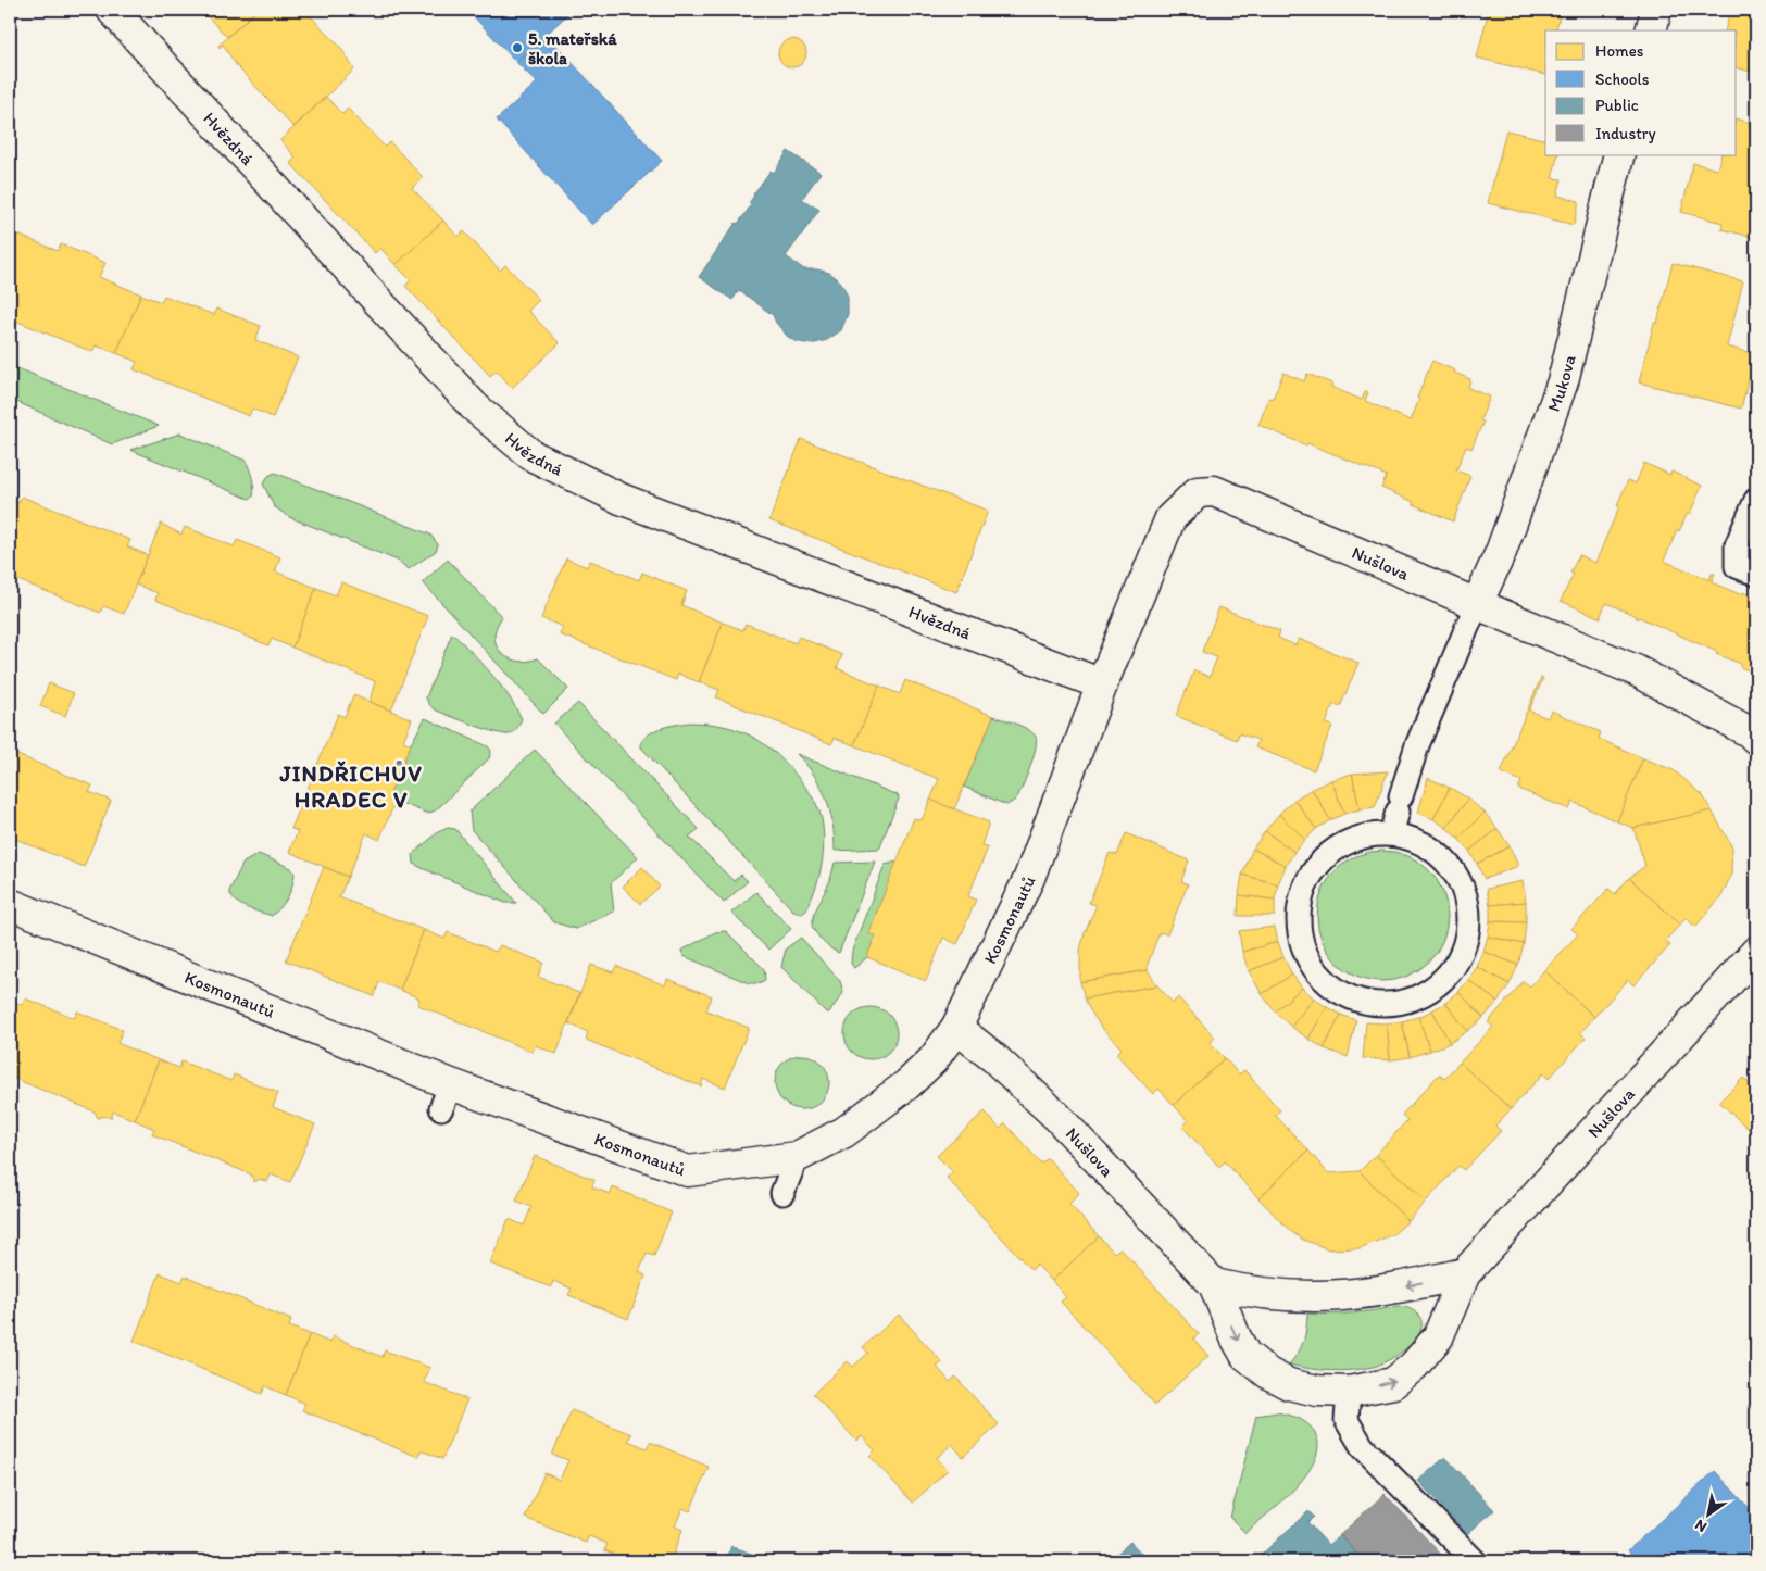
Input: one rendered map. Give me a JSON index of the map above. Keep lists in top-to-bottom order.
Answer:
{
  "streets": {
    "street": [
      "Hvězdná",
      "Mukova",
      "Nušlova",
      "Kosmonautů"
    ]
  },
  "crossings": [
    ["Hvězdná", "Nušlova"],
    ["Hvězdná", "Kosmonautů"],
    ["Mukova", "Nušlova"],
    ["Nušlova", "Kosmonautů"]
  ],
  "districts": ["JINDŘICHŮV HRADEC V"],
  "places": ["5. mateřská škola"],
  "legend": [
    "Homes",
    "Schools",
    "Public",
    "Industry"
  ],
  "north": "bottom left"
}
